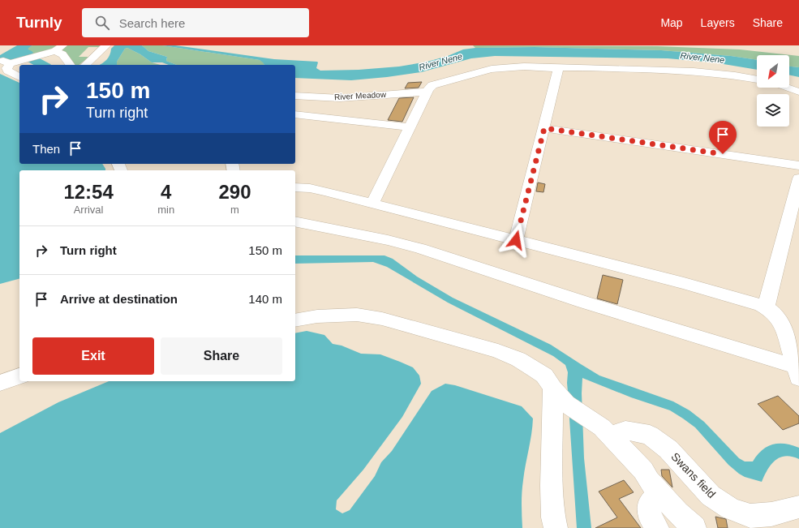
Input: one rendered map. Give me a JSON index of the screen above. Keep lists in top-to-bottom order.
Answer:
{
  "streets": {
    "street": ["River Meadow", "Swans field"]
  },
  "water": ["River Nene"],
  "north": "bottom left",
  "page": {
    "header": "Turnly",
    "search": "Search here",
    "nav": ["Map", "Layers", "Share"],
    "turn": ["150 m", "Turn right"],
    "then": "Then",
    "eta": [
      "12:54",
      "Arrival",
      "4",
      "min",
      "290",
      "m"
    ],
    "list": [
      {
        "name": "Turn right",
        "value": "150 m"
      },
      {
        "name": "Arrive at destination",
        "value": "140 m"
      }
    ],
    "buttons": ["Exit", "Share"]
  }
}
